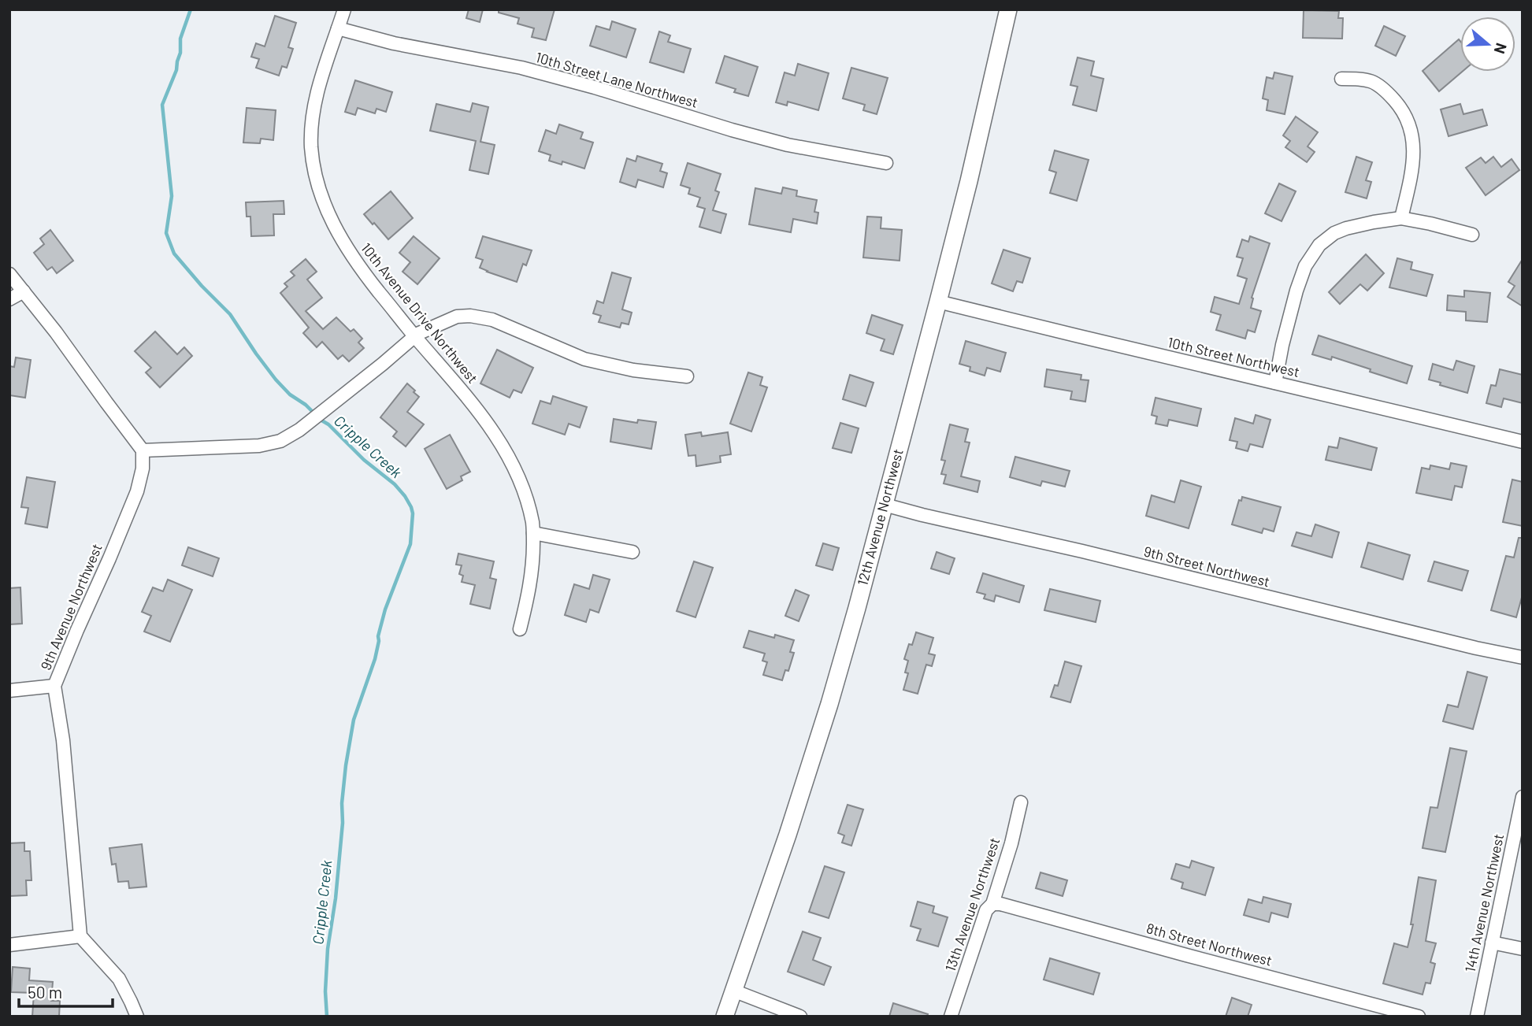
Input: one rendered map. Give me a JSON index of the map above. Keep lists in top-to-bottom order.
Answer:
{
  "streets": {
    "main road": ["12th Avenue Northwest"],
    "street": [
      "10th Street Lane Northwest",
      "10th Avenue Drive Northwest",
      "10th Street Northwest",
      "9th Street Northwest",
      "9th Avenue Northwest",
      "14th Avenue Northwest",
      "13th Avenue Northwest",
      "8th Street Northwest"
    ]
  },
  "crossings": [
    ["10th Street Lane Northwest", "10th Avenue Drive Northwest"],
    ["10th Street Northwest", "12th Avenue Northwest"],
    ["12th Avenue Northwest", "9th Street Northwest"],
    ["13th Avenue Northwest", "8th Street Northwest"]
  ],
  "water": ["Cripple Creek"],
  "scale_bar": "50 m",
  "north": "right"
}
